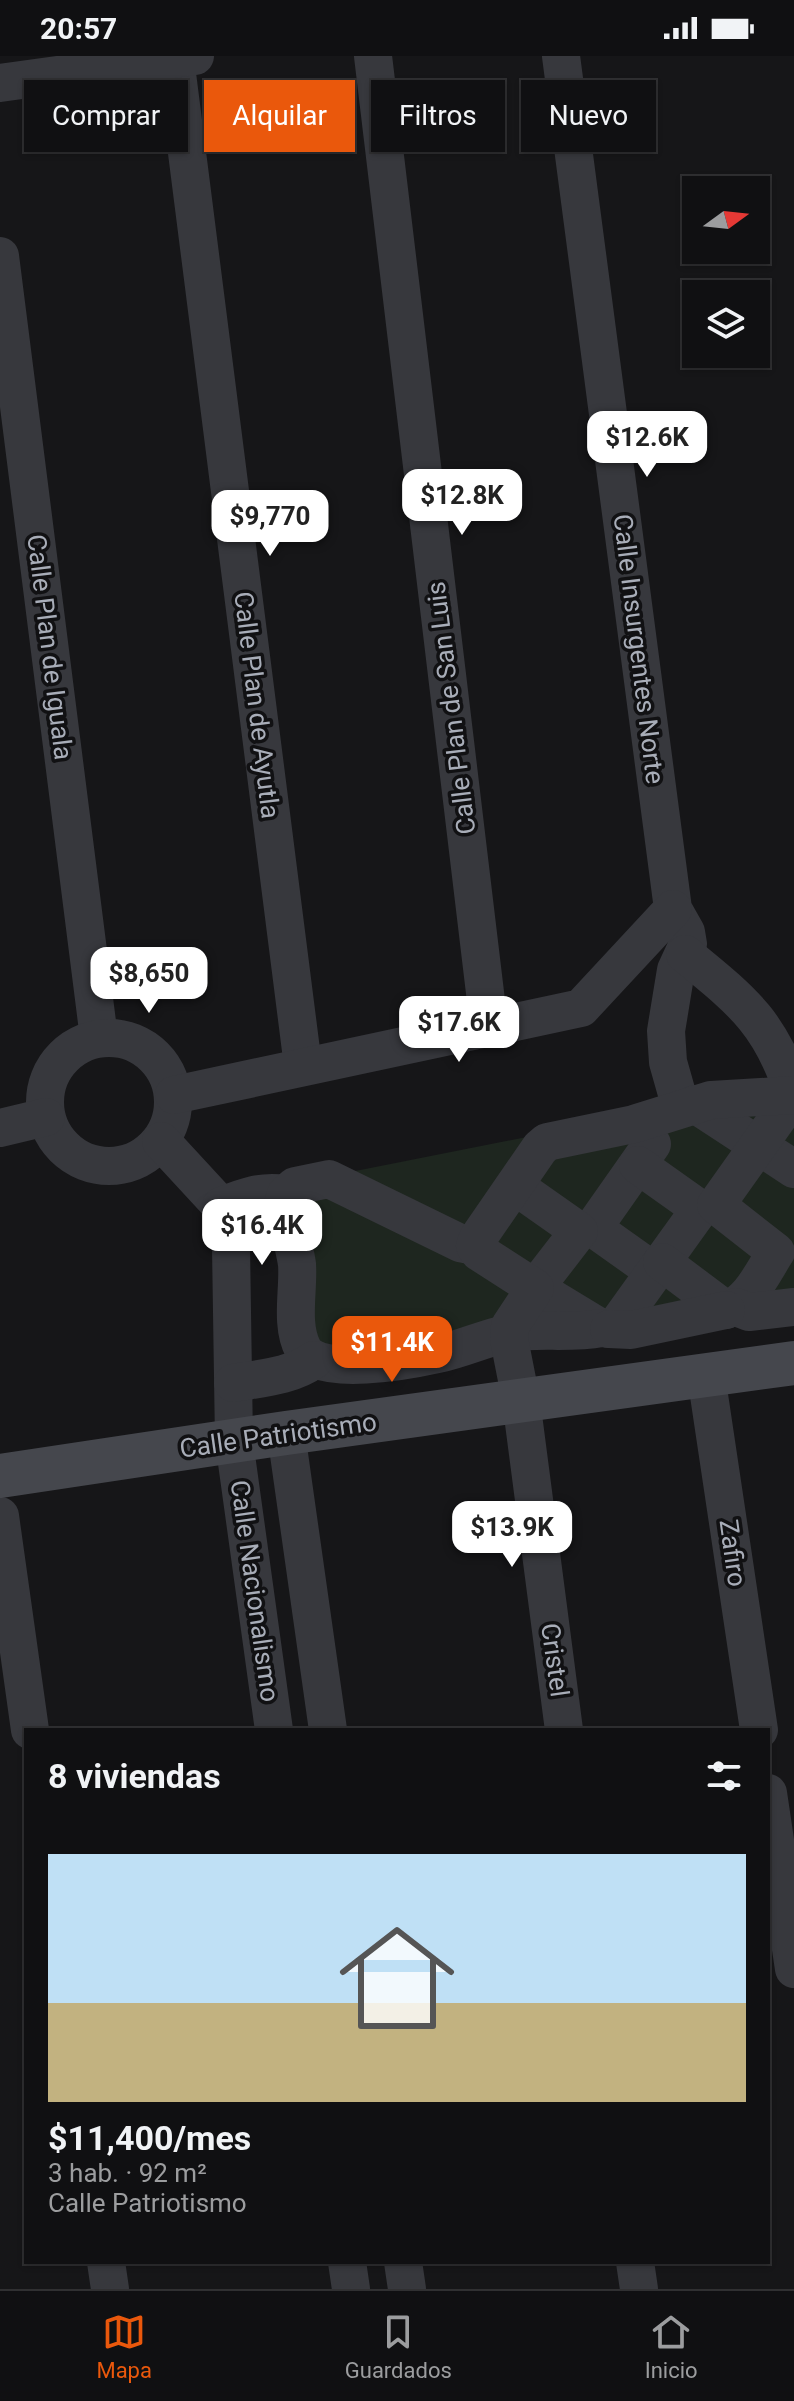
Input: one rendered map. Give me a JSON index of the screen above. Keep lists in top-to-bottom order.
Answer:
{
  "streets": {
    "street": [
      "Calle Plan de Iguala",
      "Calle Insurgentes Norte",
      "Calle Plan de Ayutla",
      "Calle Plan de San Luis",
      "Calle Patriotismo",
      "Zafiro",
      "Calle Nacionalismo",
      "Cristel"
    ]
  },
  "crossings": [
    ["Calle Plan de Iguala", "Calle Nacionalismo"],
    ["Calle Patriotismo", "Zafiro"],
    ["Calle Patriotismo", "Calle Nacionalismo"],
    ["Calle Patriotismo", "Cristel"]
  ],
  "north": "right",
  "page": {
    "status": "20:57",
    "chip": [
      "Comprar",
      "Alquilar",
      "Filtros",
      "Nuevo"
    ],
    "price": [
      "$12.6K",
      "$12.8K",
      "$9,770",
      "$8,650",
      "$17.6K",
      "$16.4K",
      "$11.4K",
      "$13.9K"
    ],
    "heading": "8 viviendas",
    "list": [
      {
        "name": "$11,400/mes",
        "note": "3 hab. · 92 m² · Calle Patriotismo"
      }
    ],
    "tabs": ["Mapa", "Guardados", "Inicio"]
  }
}
